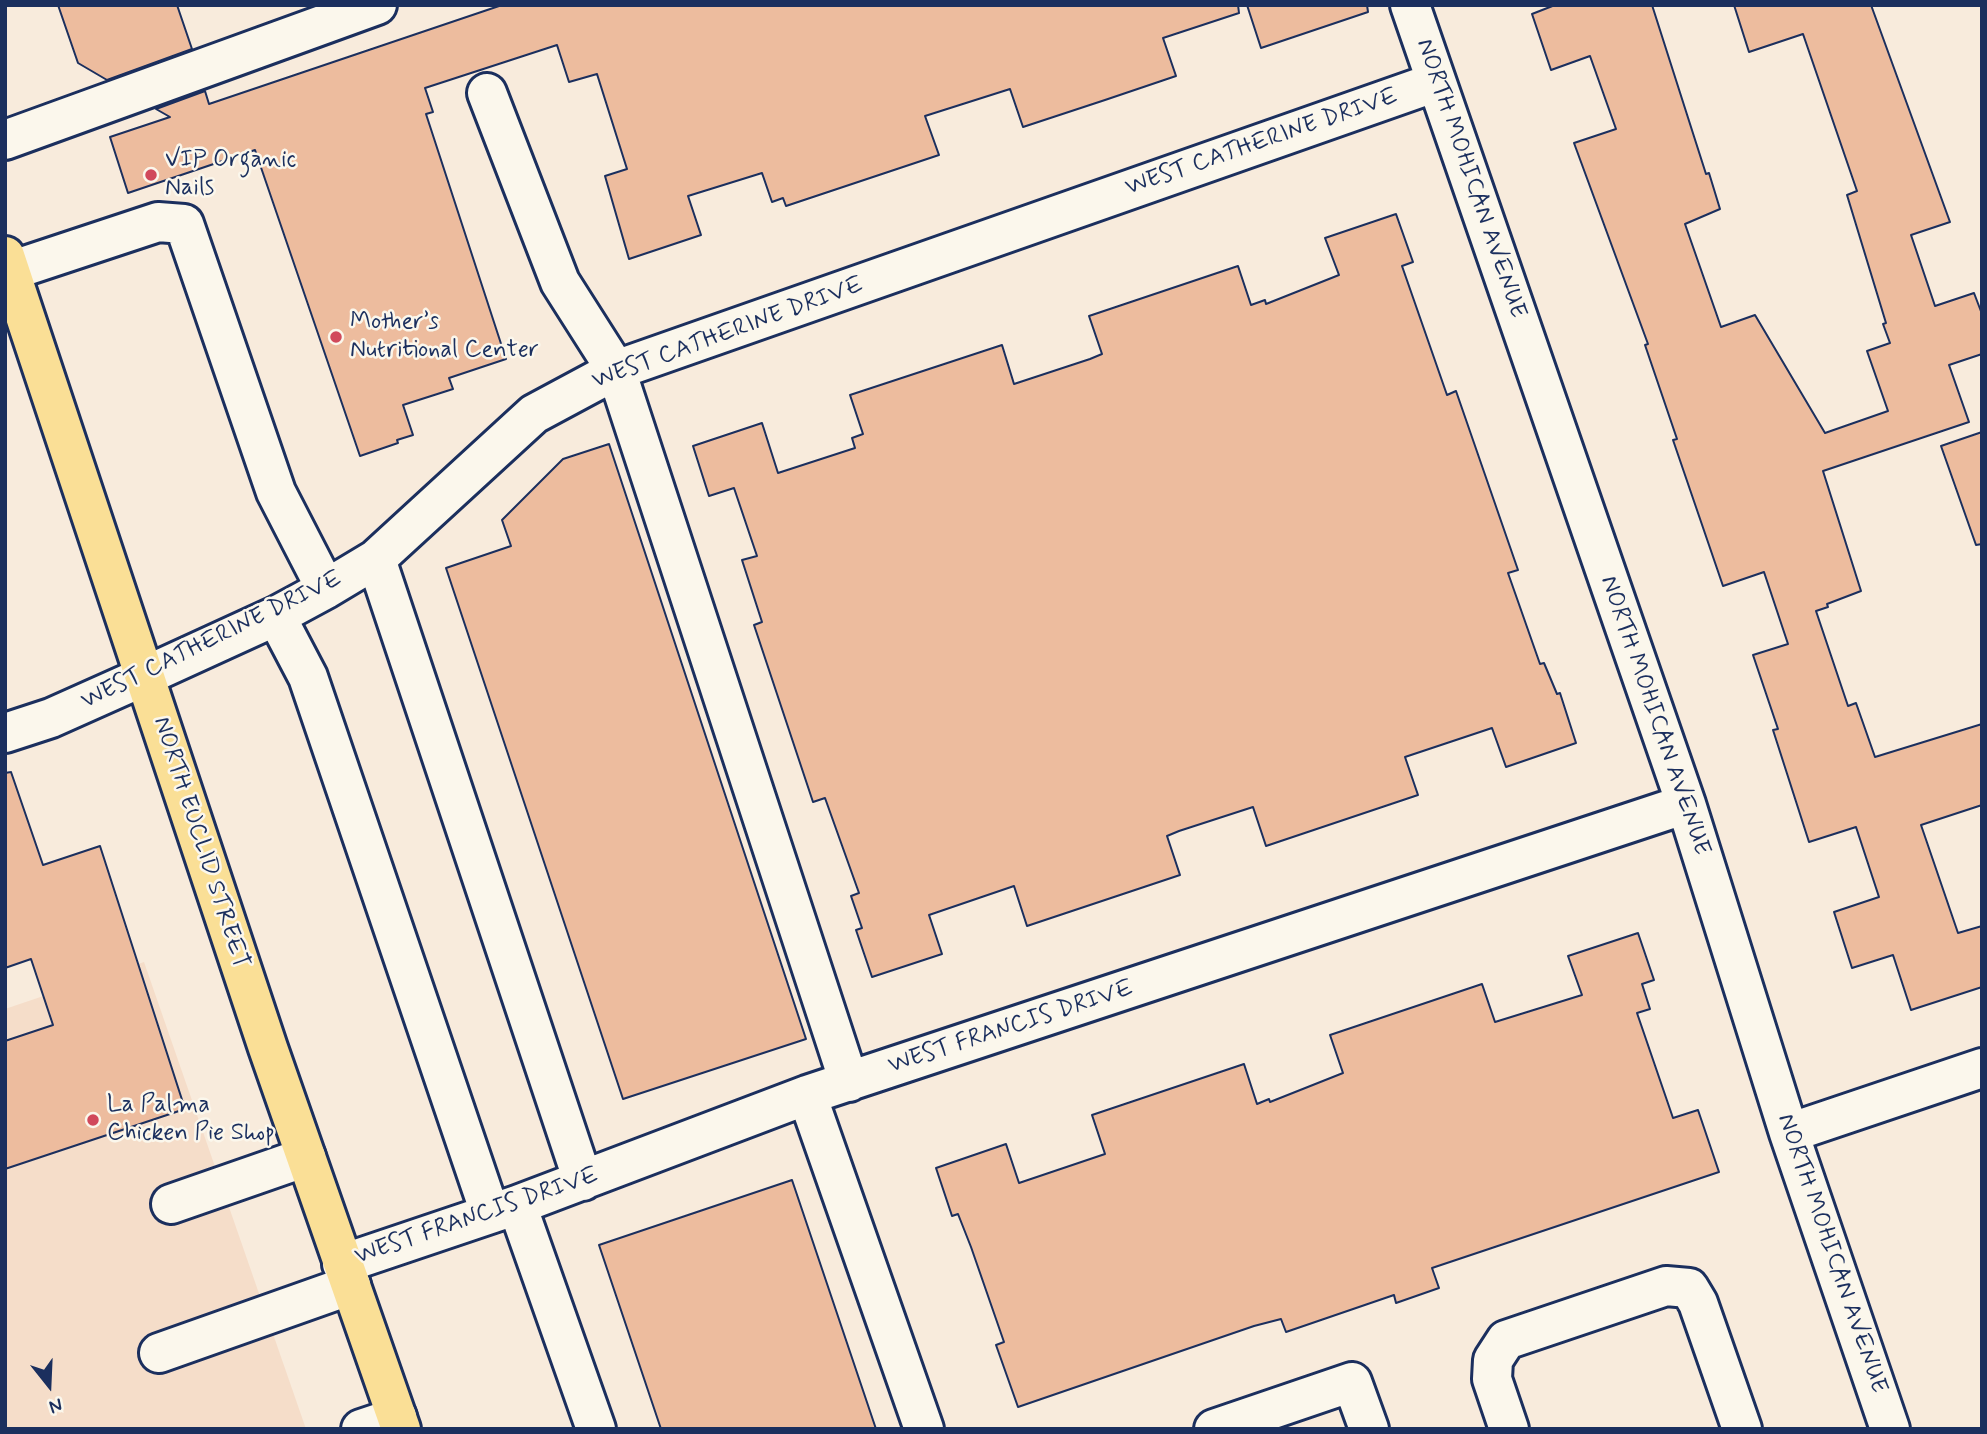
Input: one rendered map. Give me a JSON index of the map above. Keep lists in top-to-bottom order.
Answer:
{
  "streets": {
    "main road": ["NORTH EUCLID STREET"],
    "street": ["WEST CATHERINE DRIVE", "NORTH MOHICAN AVENUE", "WEST FRANCIS DRIVE"]
  },
  "crossings": [
    ["WEST CATHERINE DRIVE", "NORTH MOHICAN AVENUE"],
    ["WEST CATHERINE DRIVE", "NORTH EUCLID STREET"],
    ["NORTH MOHICAN AVENUE", "WEST FRANCIS DRIVE"],
    ["NORTH EUCLID STREET", "WEST FRANCIS DRIVE"]
  ],
  "places": ["VIP Organic Nails", "Mother’s Nutritional Center", "La Palma Chicken Pie Shop"],
  "north": "bottom"
}
